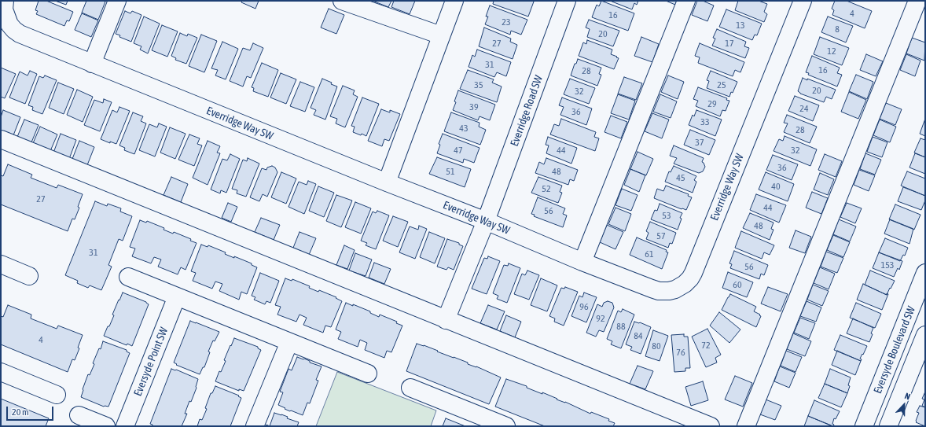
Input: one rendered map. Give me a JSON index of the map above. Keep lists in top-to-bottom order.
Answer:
{
  "streets": {
    "street": [
      "Everridge Road SW",
      "Everridge Way SW",
      "Eversyde Boulevard SW",
      "Eversyde Point SW"
    ]
  },
  "crossings": [
    ["Everridge Road SW", "Everridge Way SW"]
  ],
  "house_numbers": [
    "4",
    "16",
    "23",
    "13",
    "8",
    "20",
    "27",
    "17",
    "12",
    "31",
    "16",
    "28",
    "35",
    "25",
    "20",
    "32",
    "29",
    "39",
    "24",
    "36",
    "33",
    "43",
    "28",
    "37",
    "47",
    "44",
    "32",
    "36",
    "51",
    "48",
    "45",
    "40",
    "52",
    "27",
    "44",
    "56",
    "53",
    "48",
    "57",
    "31",
    "61",
    "153",
    "56",
    "60",
    "96",
    "92",
    "88",
    "84",
    "4",
    "72",
    "80",
    "76"
  ],
  "scale_bar": "20 m",
  "north": "top"
}
